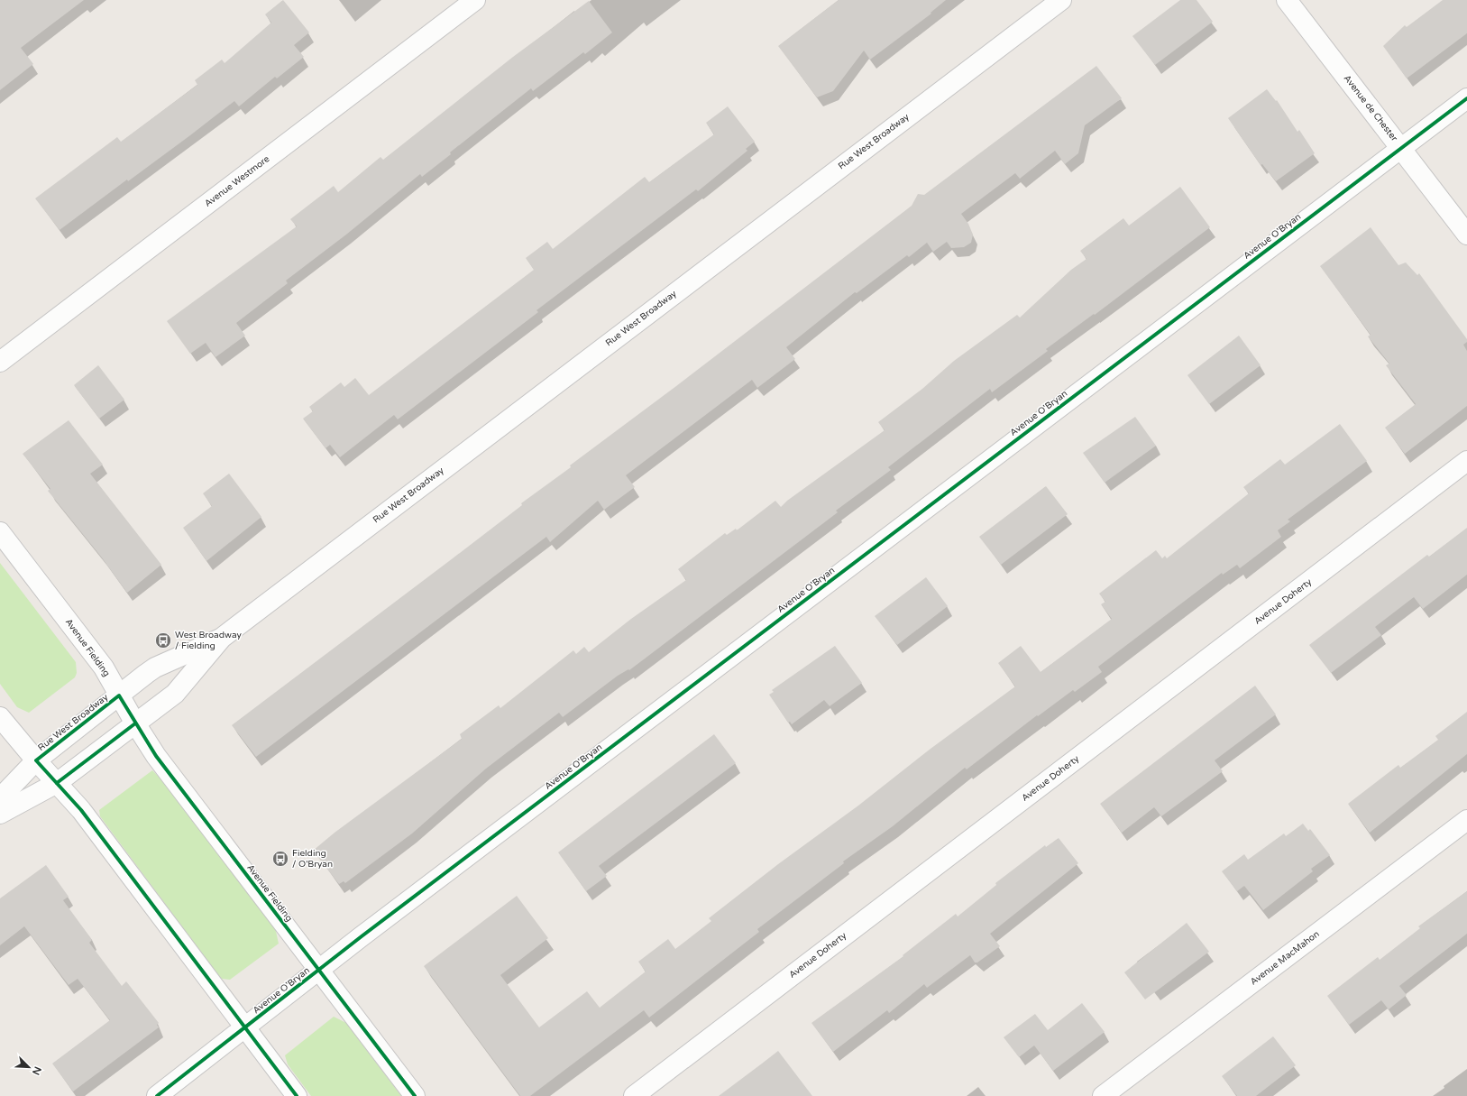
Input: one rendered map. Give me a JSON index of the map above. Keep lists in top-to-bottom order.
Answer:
{
  "streets": {
    "street": [
      "Avenue de Chester",
      "Rue West Broadway",
      "Avenue Westmore",
      "Avenue O'Bryan",
      "Avenue Doherty",
      "Avenue Fielding",
      "Avenue MacMahon"
    ]
  },
  "crossings": [
    ["Avenue de Chester", "Avenue O'Bryan"],
    ["Rue West Broadway", "Avenue Fielding"],
    ["Avenue O'Bryan", "Avenue Fielding"]
  ],
  "places": {
    "bus stop": ["West Broadway / Fielding", "Fielding / O'Bryan"]
  },
  "north": "bottom right"
}
